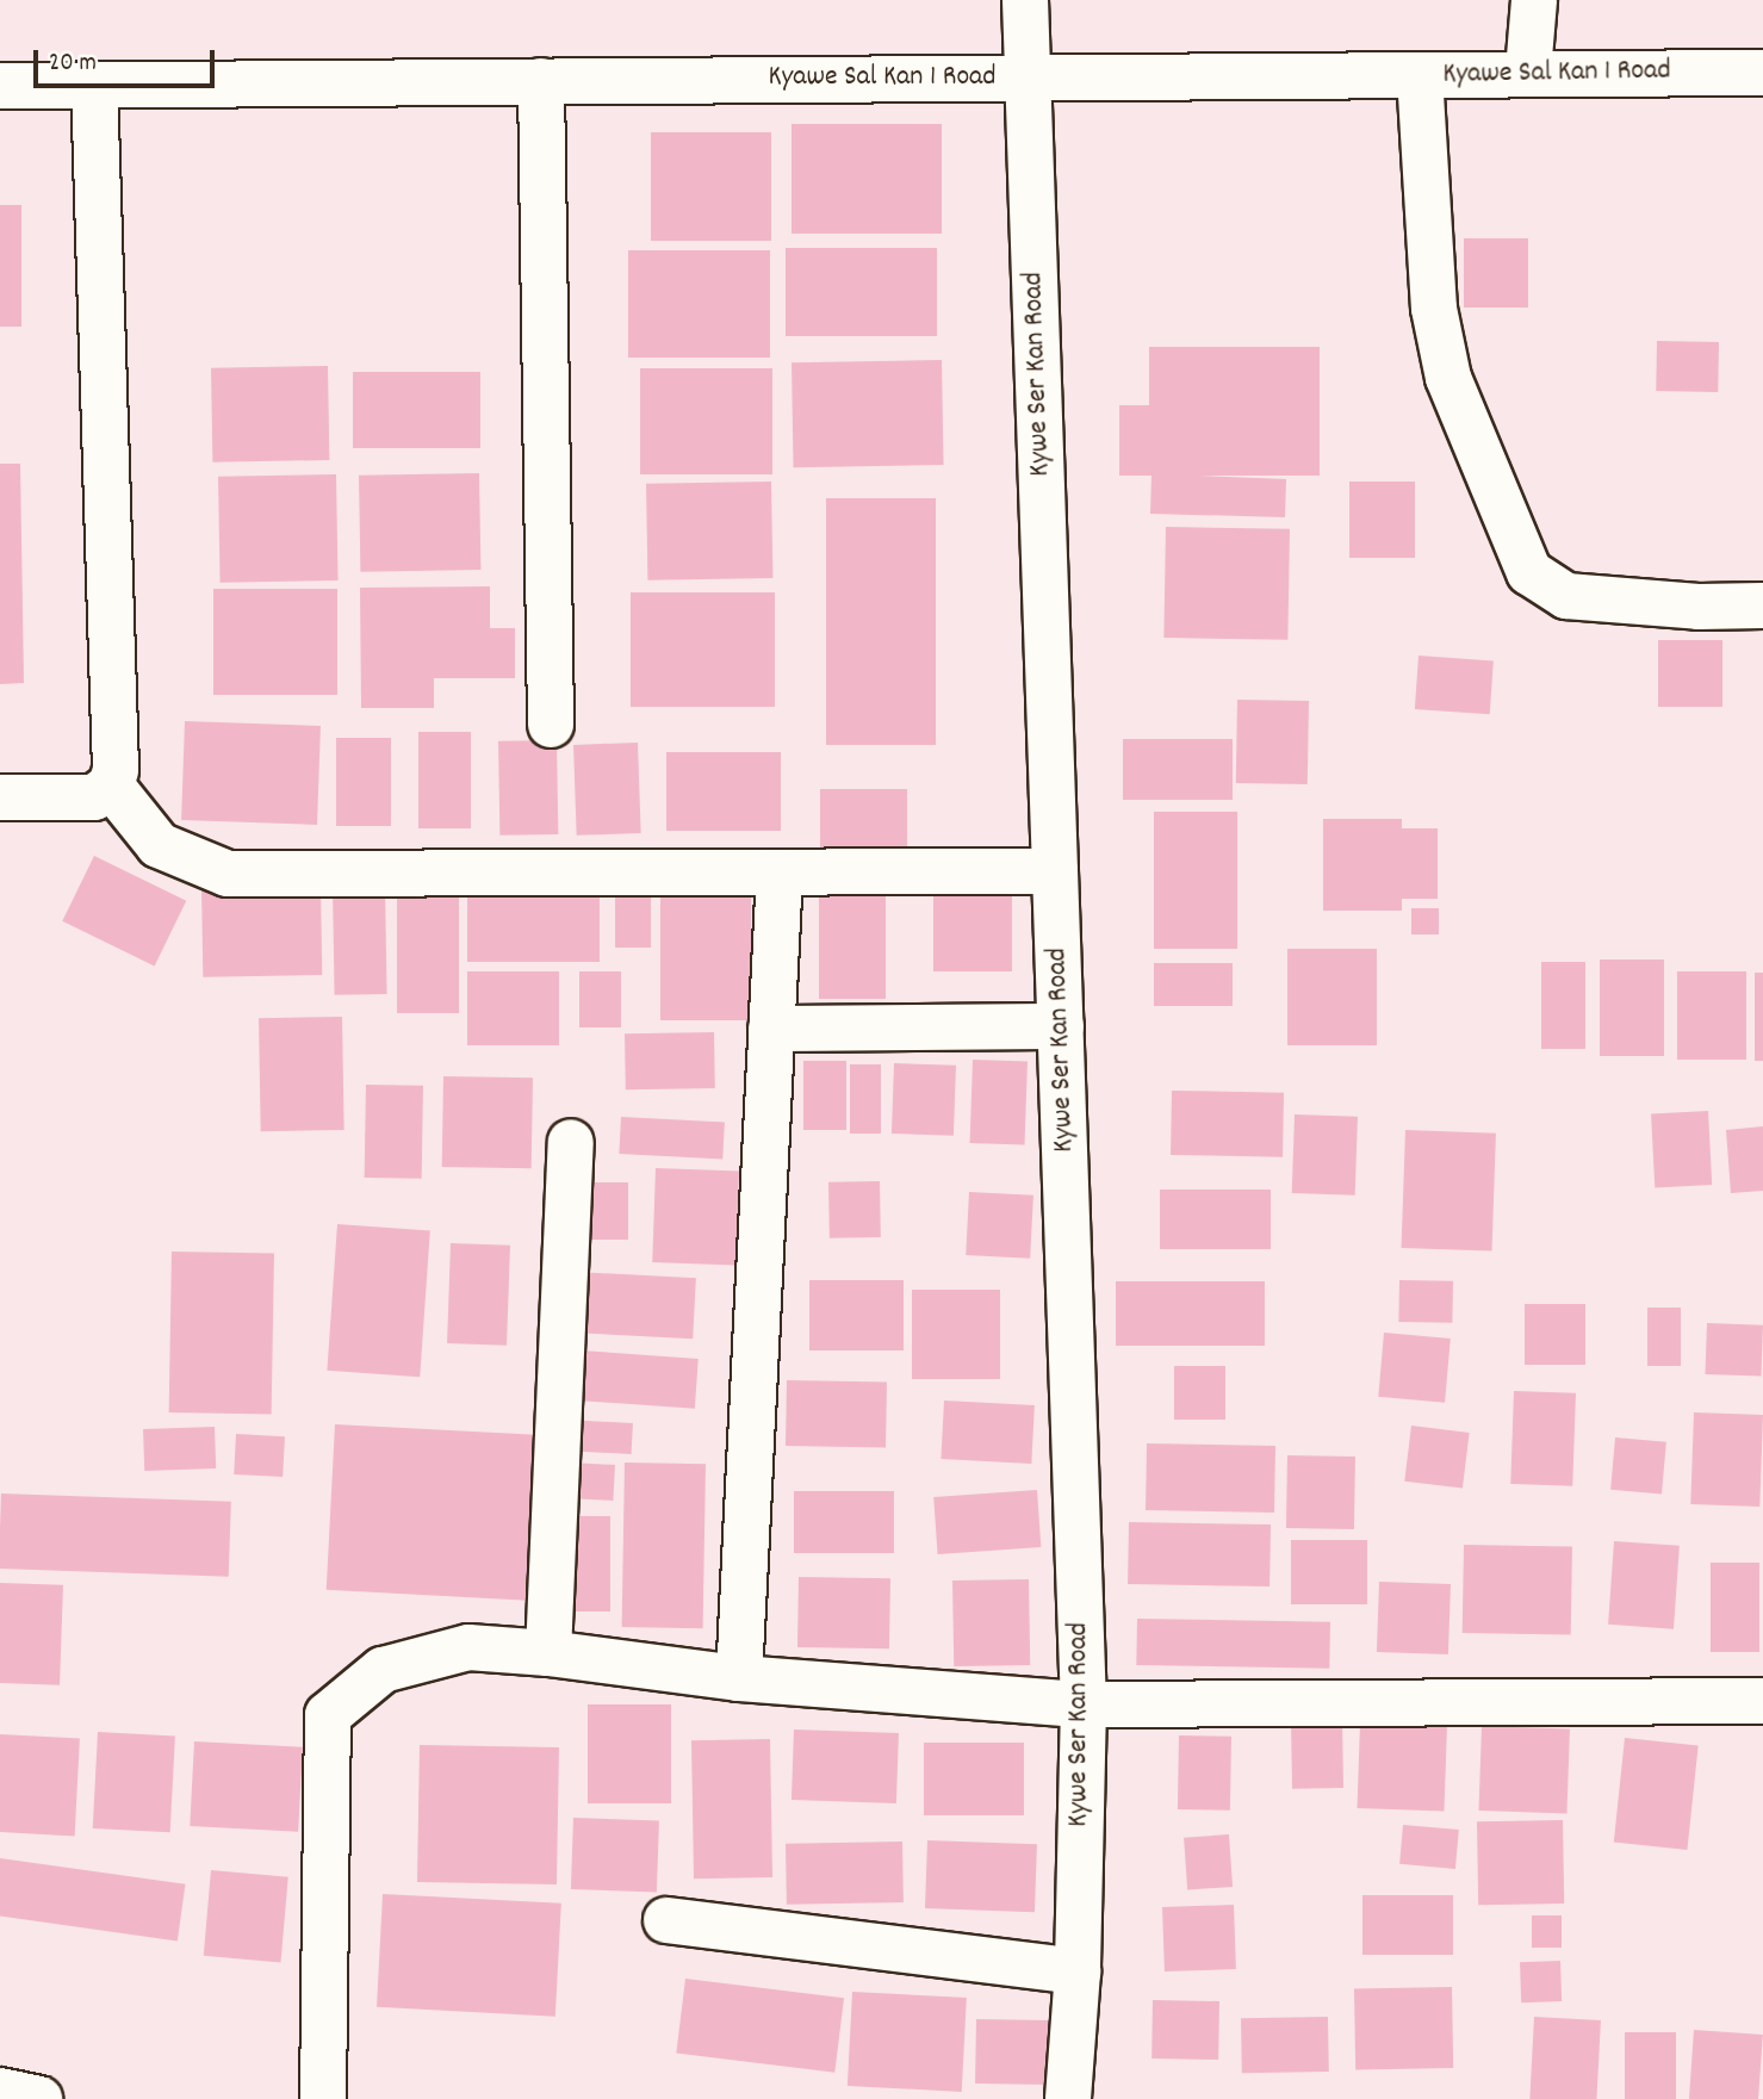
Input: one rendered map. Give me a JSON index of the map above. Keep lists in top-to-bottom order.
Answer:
{
  "streets": {
    "street": ["Kyawe Sal Kan 1 Road", "Kywe Ser Kan Road"]
  },
  "crossings": [
    ["Kyawe Sal Kan 1 Road", "Kywe Ser Kan Road"]
  ],
  "scale_bar": "20 m"
}
